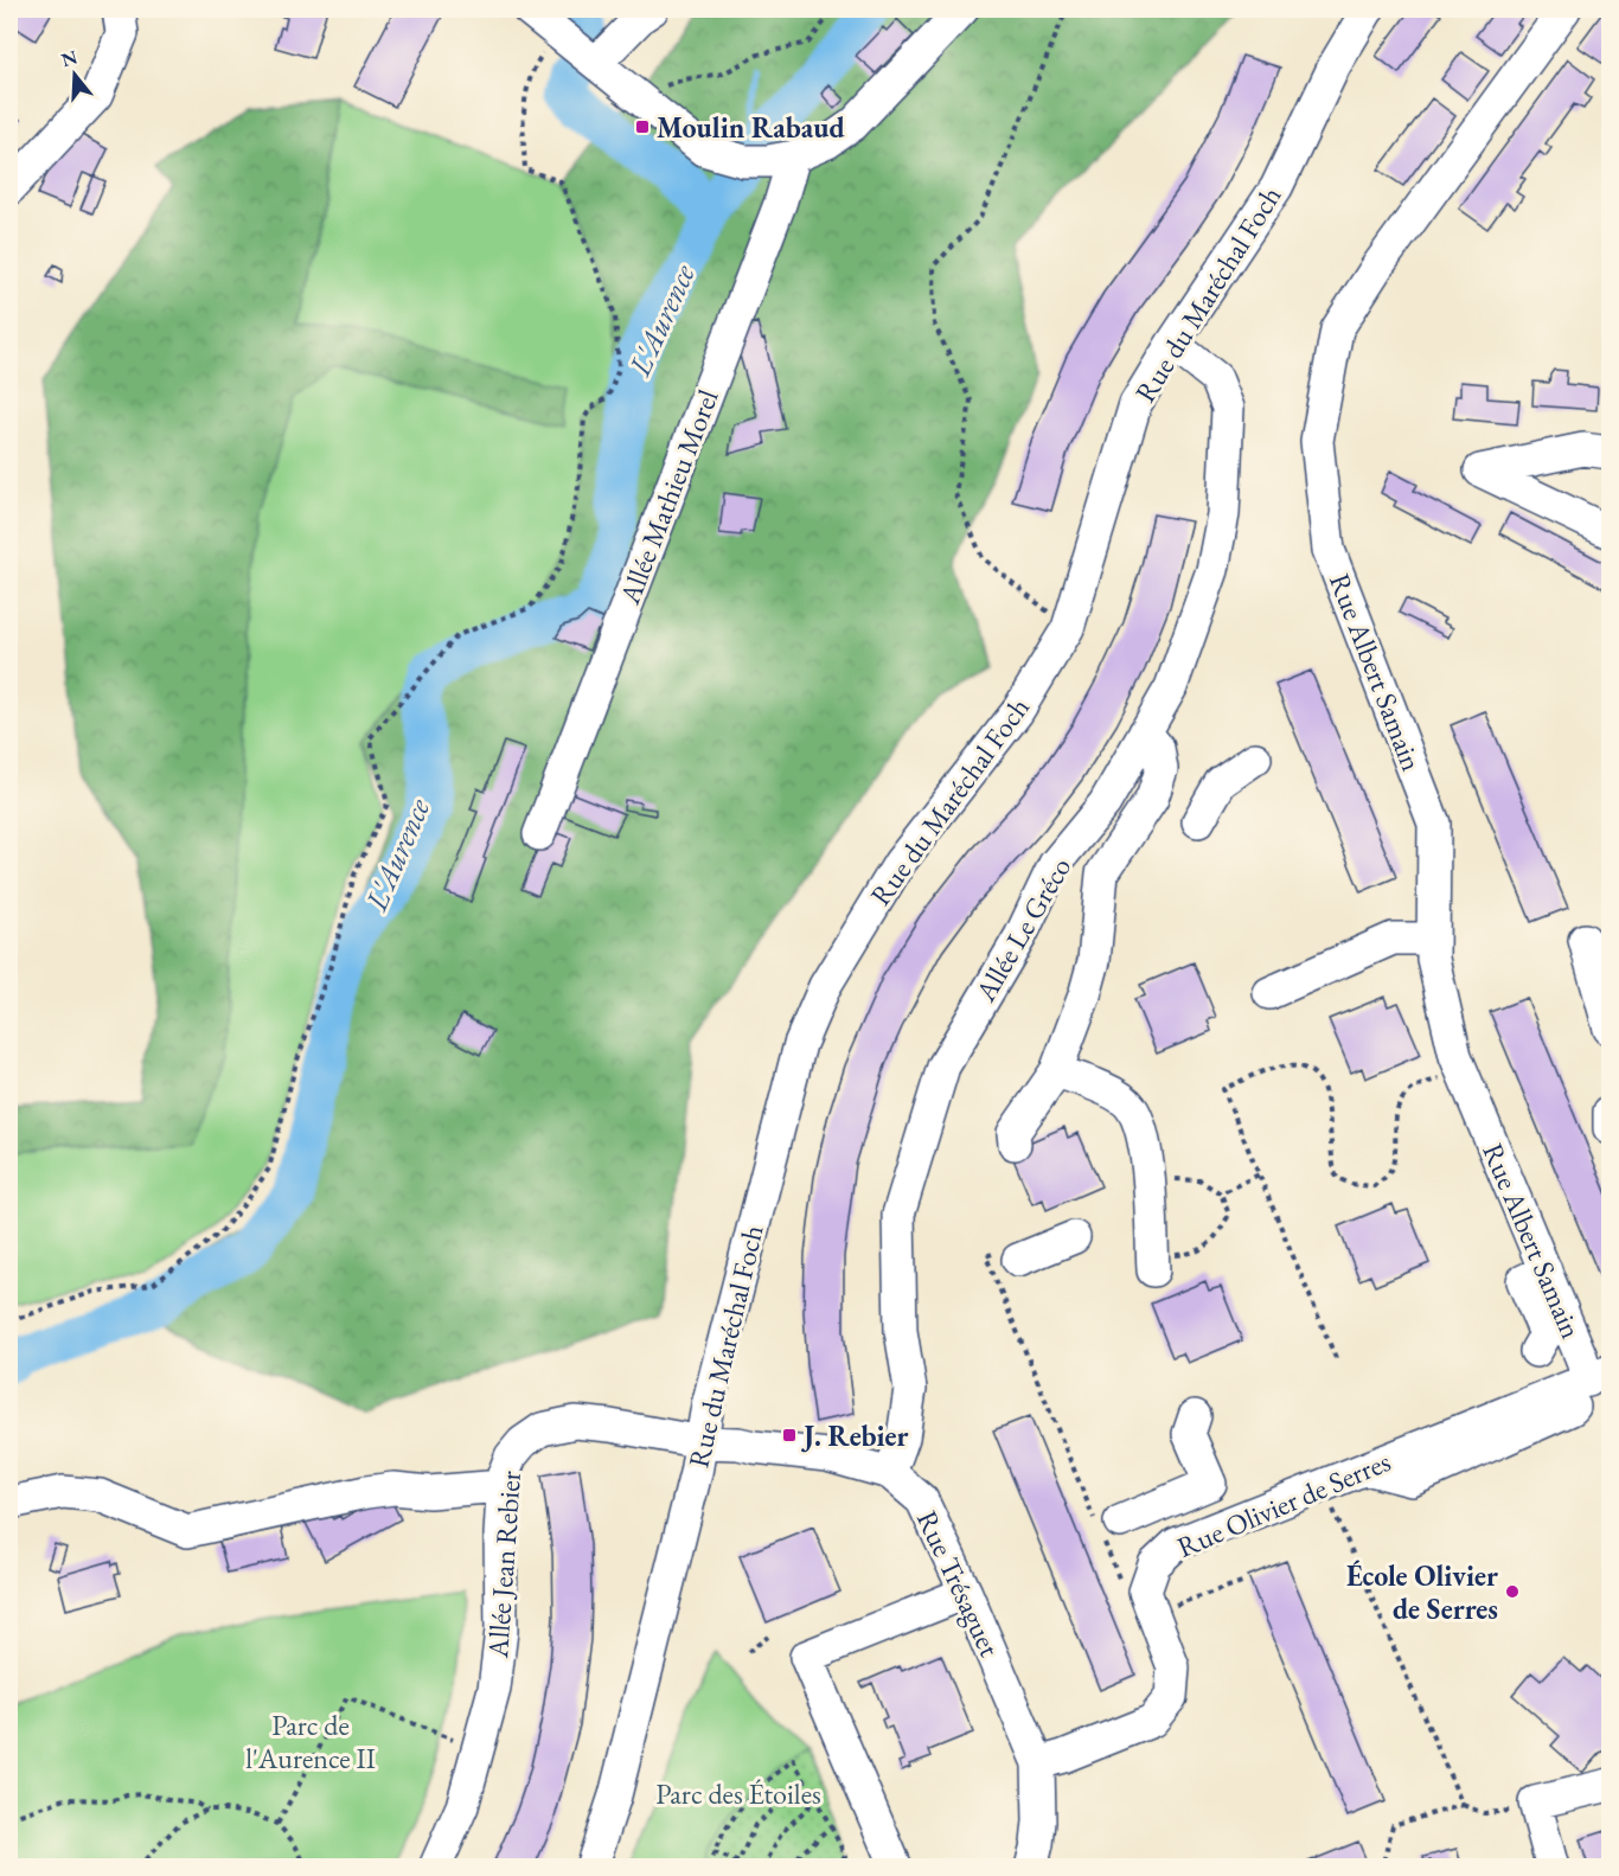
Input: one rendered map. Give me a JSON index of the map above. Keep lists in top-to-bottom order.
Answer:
{
  "streets": {
    "street": [
      "Rue du Maréchal Foch",
      "Allée Mathieu Morel",
      "Rue Albert Samain",
      "Allée Le Gréco",
      "Rue Olivier de Serres",
      "Allée Jean Rebier",
      "Rue Trésaguet"
    ]
  },
  "crossings": [
    ["Rue du Maréchal Foch", "Allée Le Gréco"],
    ["Rue du Maréchal Foch", "Allée Jean Rebier"],
    ["Rue du Maréchal Foch", "Rue Trésaguet"],
    ["Rue Albert Samain", "Rue Olivier de Serres"],
    ["Allée Le Gréco", "Rue Trésaguet"],
    ["Rue Olivier de Serres", "Rue Trésaguet"],
    ["Allée Jean Rebier", "Rue Trésaguet"]
  ],
  "water": ["L'Aurence"],
  "parks": ["Parc de l'Aurence II", "Parc des Étoiles"],
  "places": {
    "transit": ["Moulin Rabaud", "J. Rebier"],
    "other": ["École Olivier de Serres"]
  },
  "north": "top"
}
